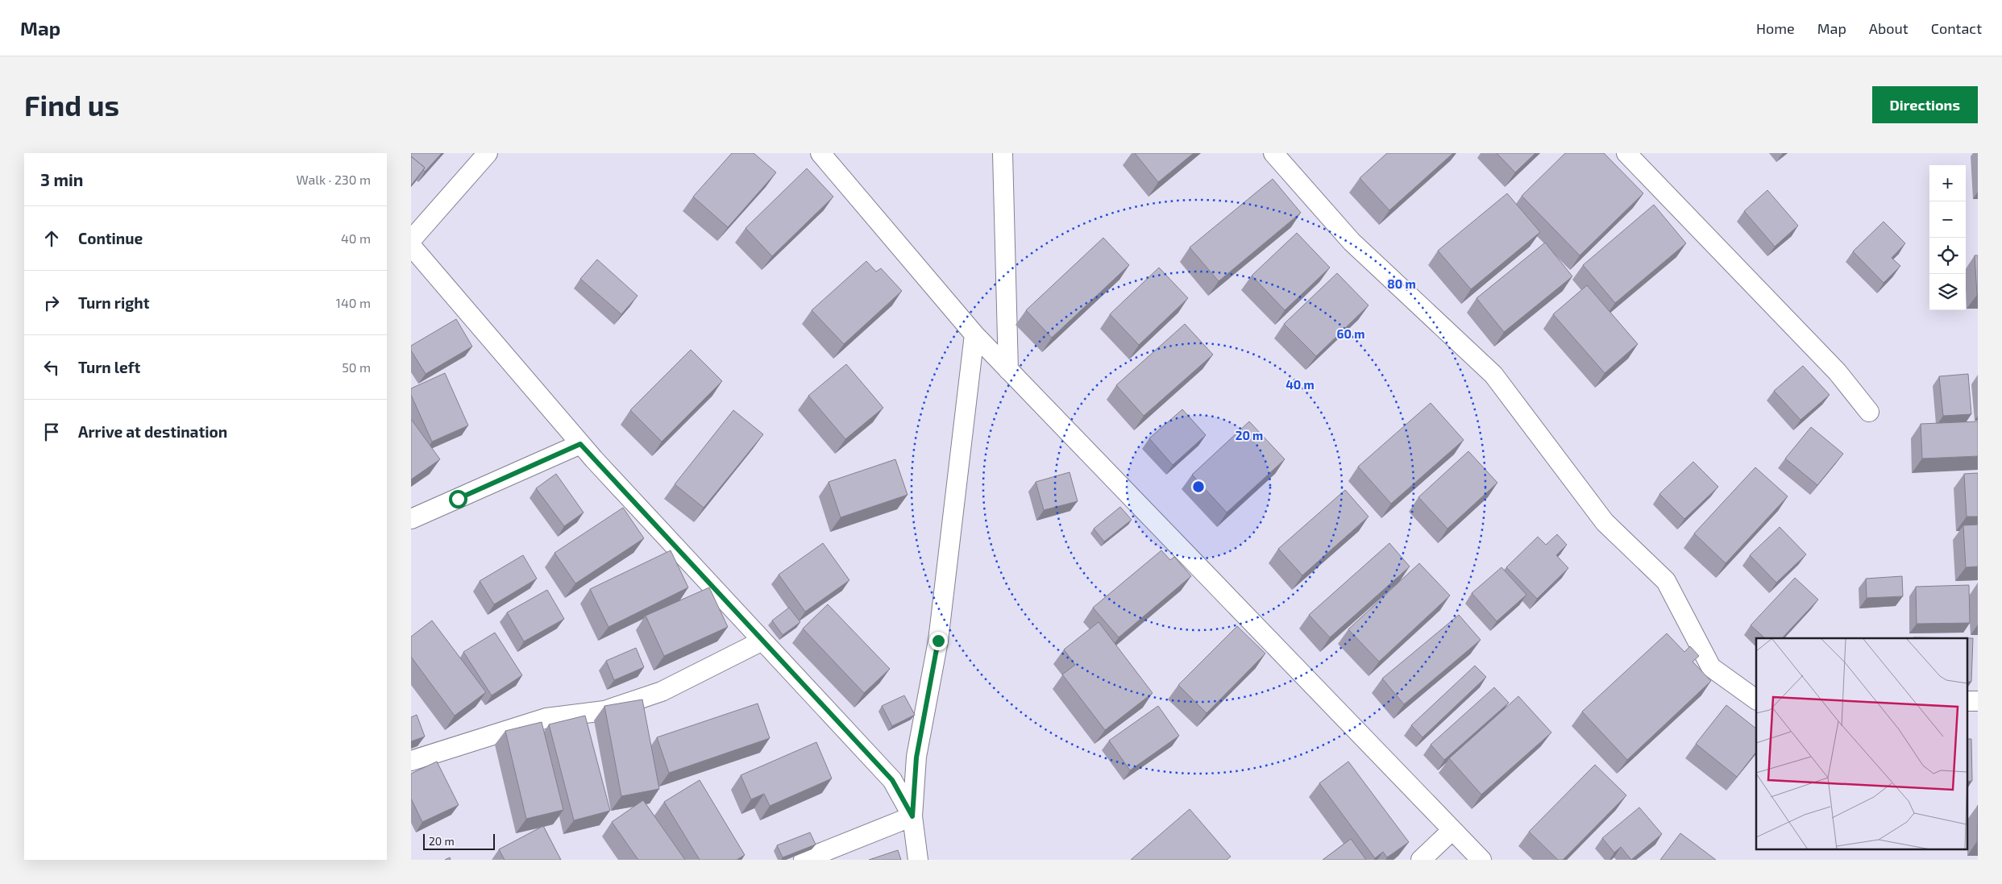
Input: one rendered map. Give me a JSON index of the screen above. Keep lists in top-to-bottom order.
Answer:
{
  "scale_bar": "20 m",
  "page": {
    "header": "Map",
    "nav": [
      "Home",
      "Map",
      "About",
      "Contact"
    ],
    "buttons": "Directions",
    "title": "Find us",
    "heading": ["3 min", "Walk · 230 m"],
    "map_buttons": ["+", "−"],
    "list": [
      ["Continue", "40 m"],
      ["Turn right", "140 m"],
      ["Turn left", "50 m"],
      "Arrive at destination"
    ],
    "scale": "20 m"
  },
  "rings": [
    "80 m",
    "60 m",
    "40 m",
    "20 m"
  ]
}
